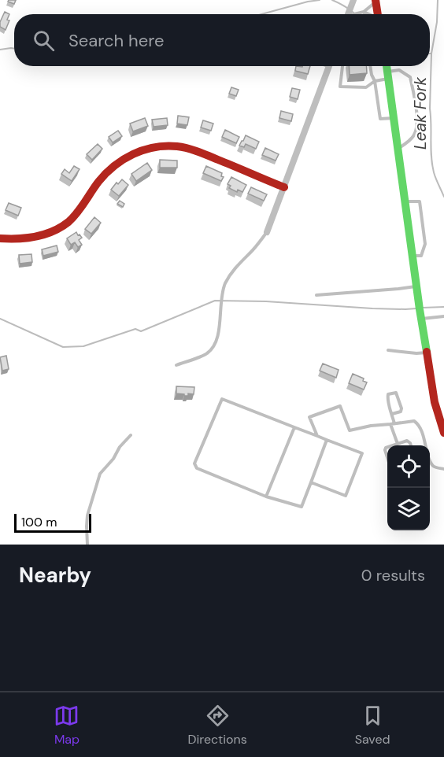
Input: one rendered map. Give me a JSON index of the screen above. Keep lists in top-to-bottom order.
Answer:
{
  "water": ["Leak Fork"],
  "scale_bar": "100 m",
  "page": {
    "search": "Search here",
    "scale": "100 m",
    "heading": ["Nearby", "0 results"],
    "nav": ["Map", "Directions", "Saved"]
  }
}
